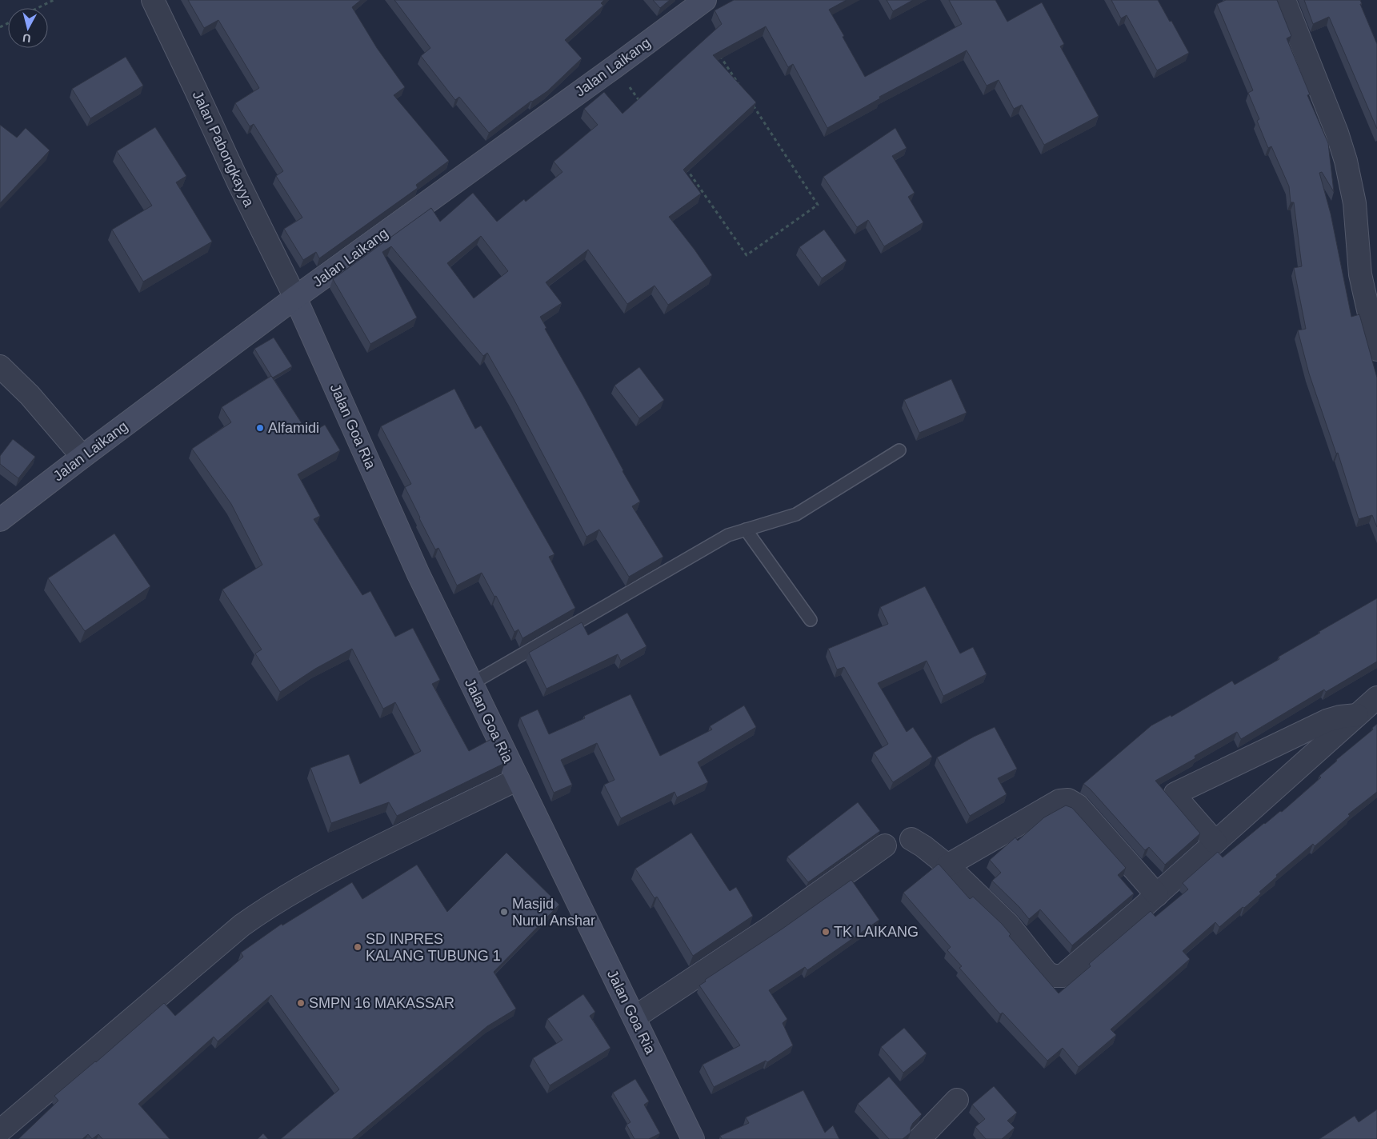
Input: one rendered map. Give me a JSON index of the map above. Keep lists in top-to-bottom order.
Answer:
{
  "streets": {
    "main road": ["Jalan Laikang", "Jalan Goa Ria"],
    "street": ["Jalan Pabongkayya"]
  },
  "crossings": [
    ["Jalan Laikang", "Jalan Pabongkayya"],
    ["Jalan Laikang", "Jalan Goa Ria"],
    ["Jalan Pabongkayya", "Jalan Goa Ria"]
  ],
  "places": [
    "Alfamidi",
    "Masjid Nurul Anshar",
    "TK LAIKANG",
    "SD INPRES KALANG TUBUNG 1",
    "SMPN 16 MAKASSAR"
  ],
  "north": "bottom"
}
